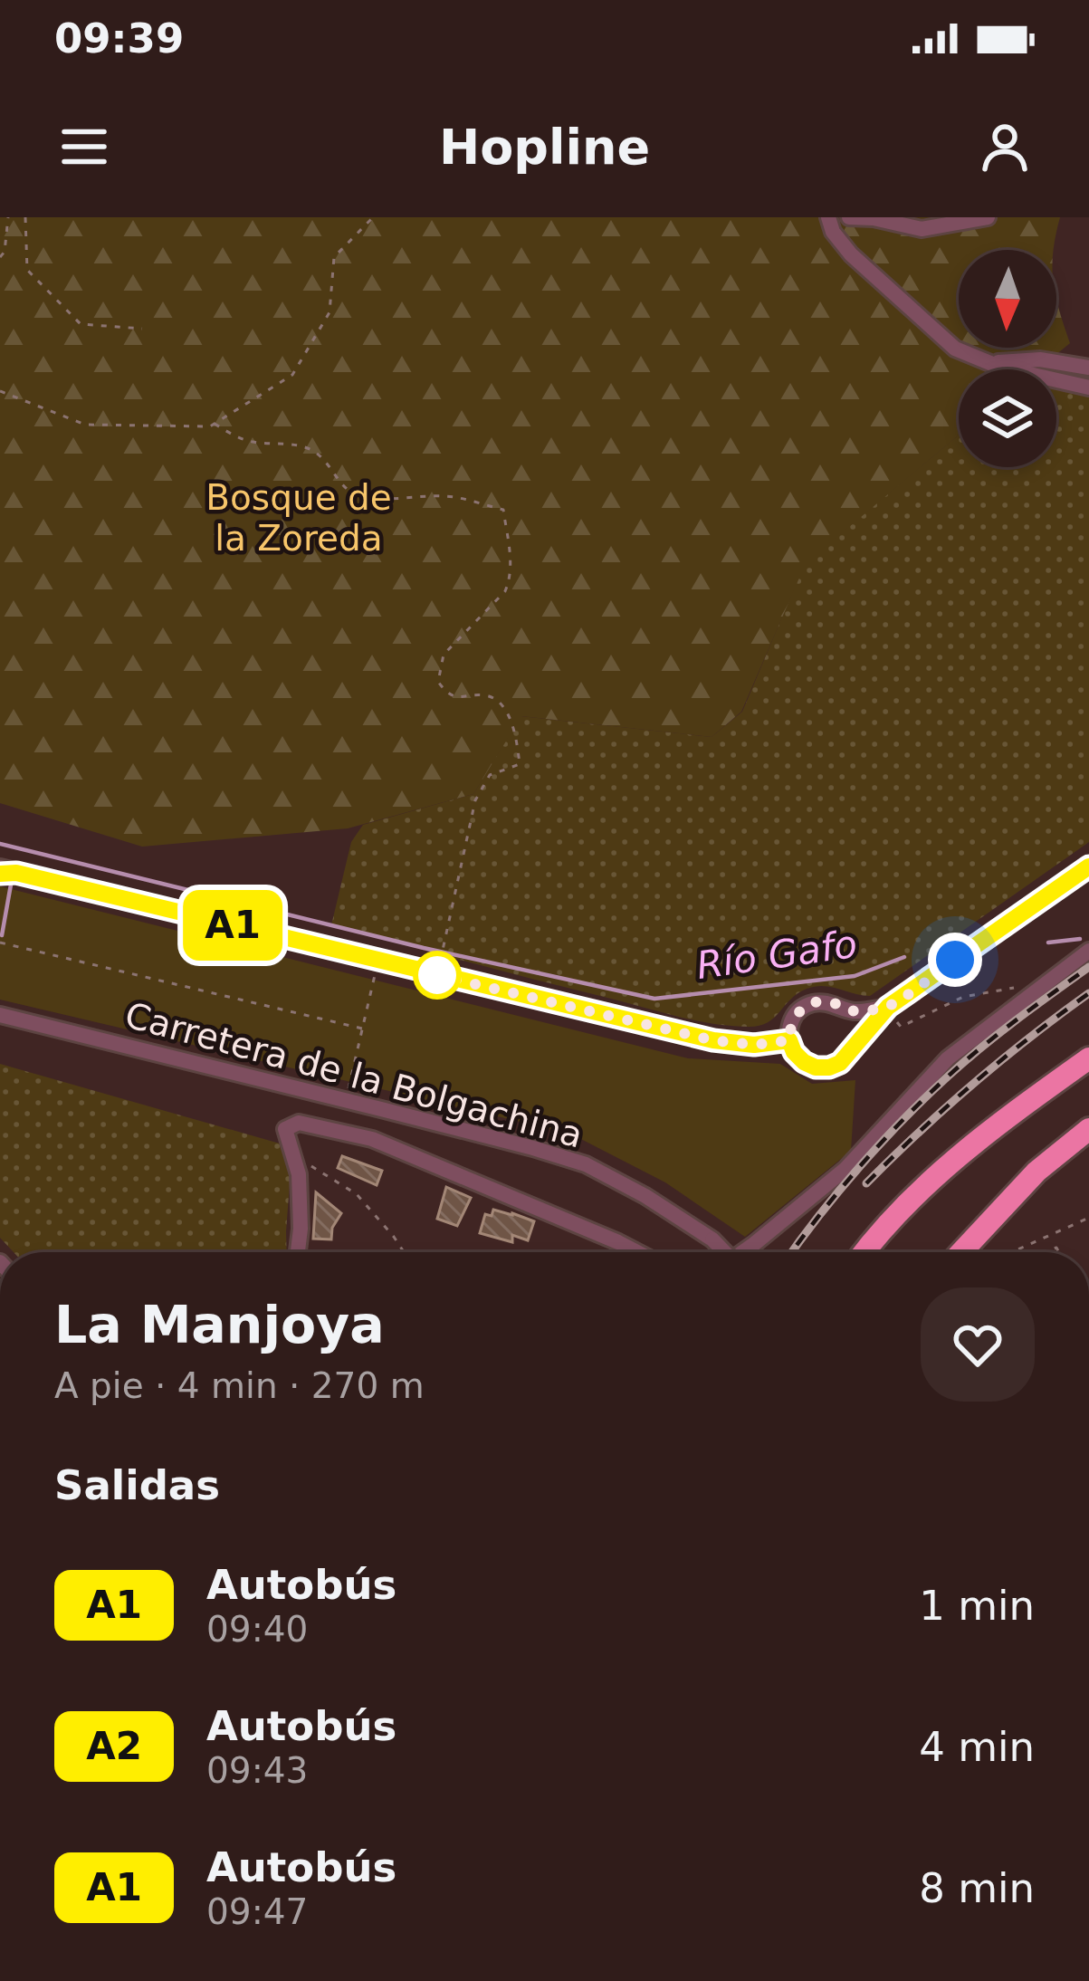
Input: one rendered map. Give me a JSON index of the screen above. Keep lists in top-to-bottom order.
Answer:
{
  "streets": {
    "street": ["Carretera de la Bolgachina"]
  },
  "water": ["Río Gafo"],
  "parks": ["Bosque de la Zoreda"],
  "lines": ["bus line A1"],
  "north": "bottom",
  "page": {
    "status": "09:39",
    "header": "Hopline",
    "on_map": "A1",
    "heading": [
      ["La Manjoya", "A pie · 4 min · 270 m"],
      "Salidas"
    ],
    "list": [
      {
        "mark": "A1",
        "name": "Autobús",
        "note": "09:40",
        "value": "1 min"
      },
      {
        "mark": "A2",
        "name": "Autobús",
        "note": "09:43",
        "value": "4 min"
      },
      {
        "mark": "A1",
        "name": "Autobús",
        "note": "09:47",
        "value": "8 min"
      }
    ]
  }
}
